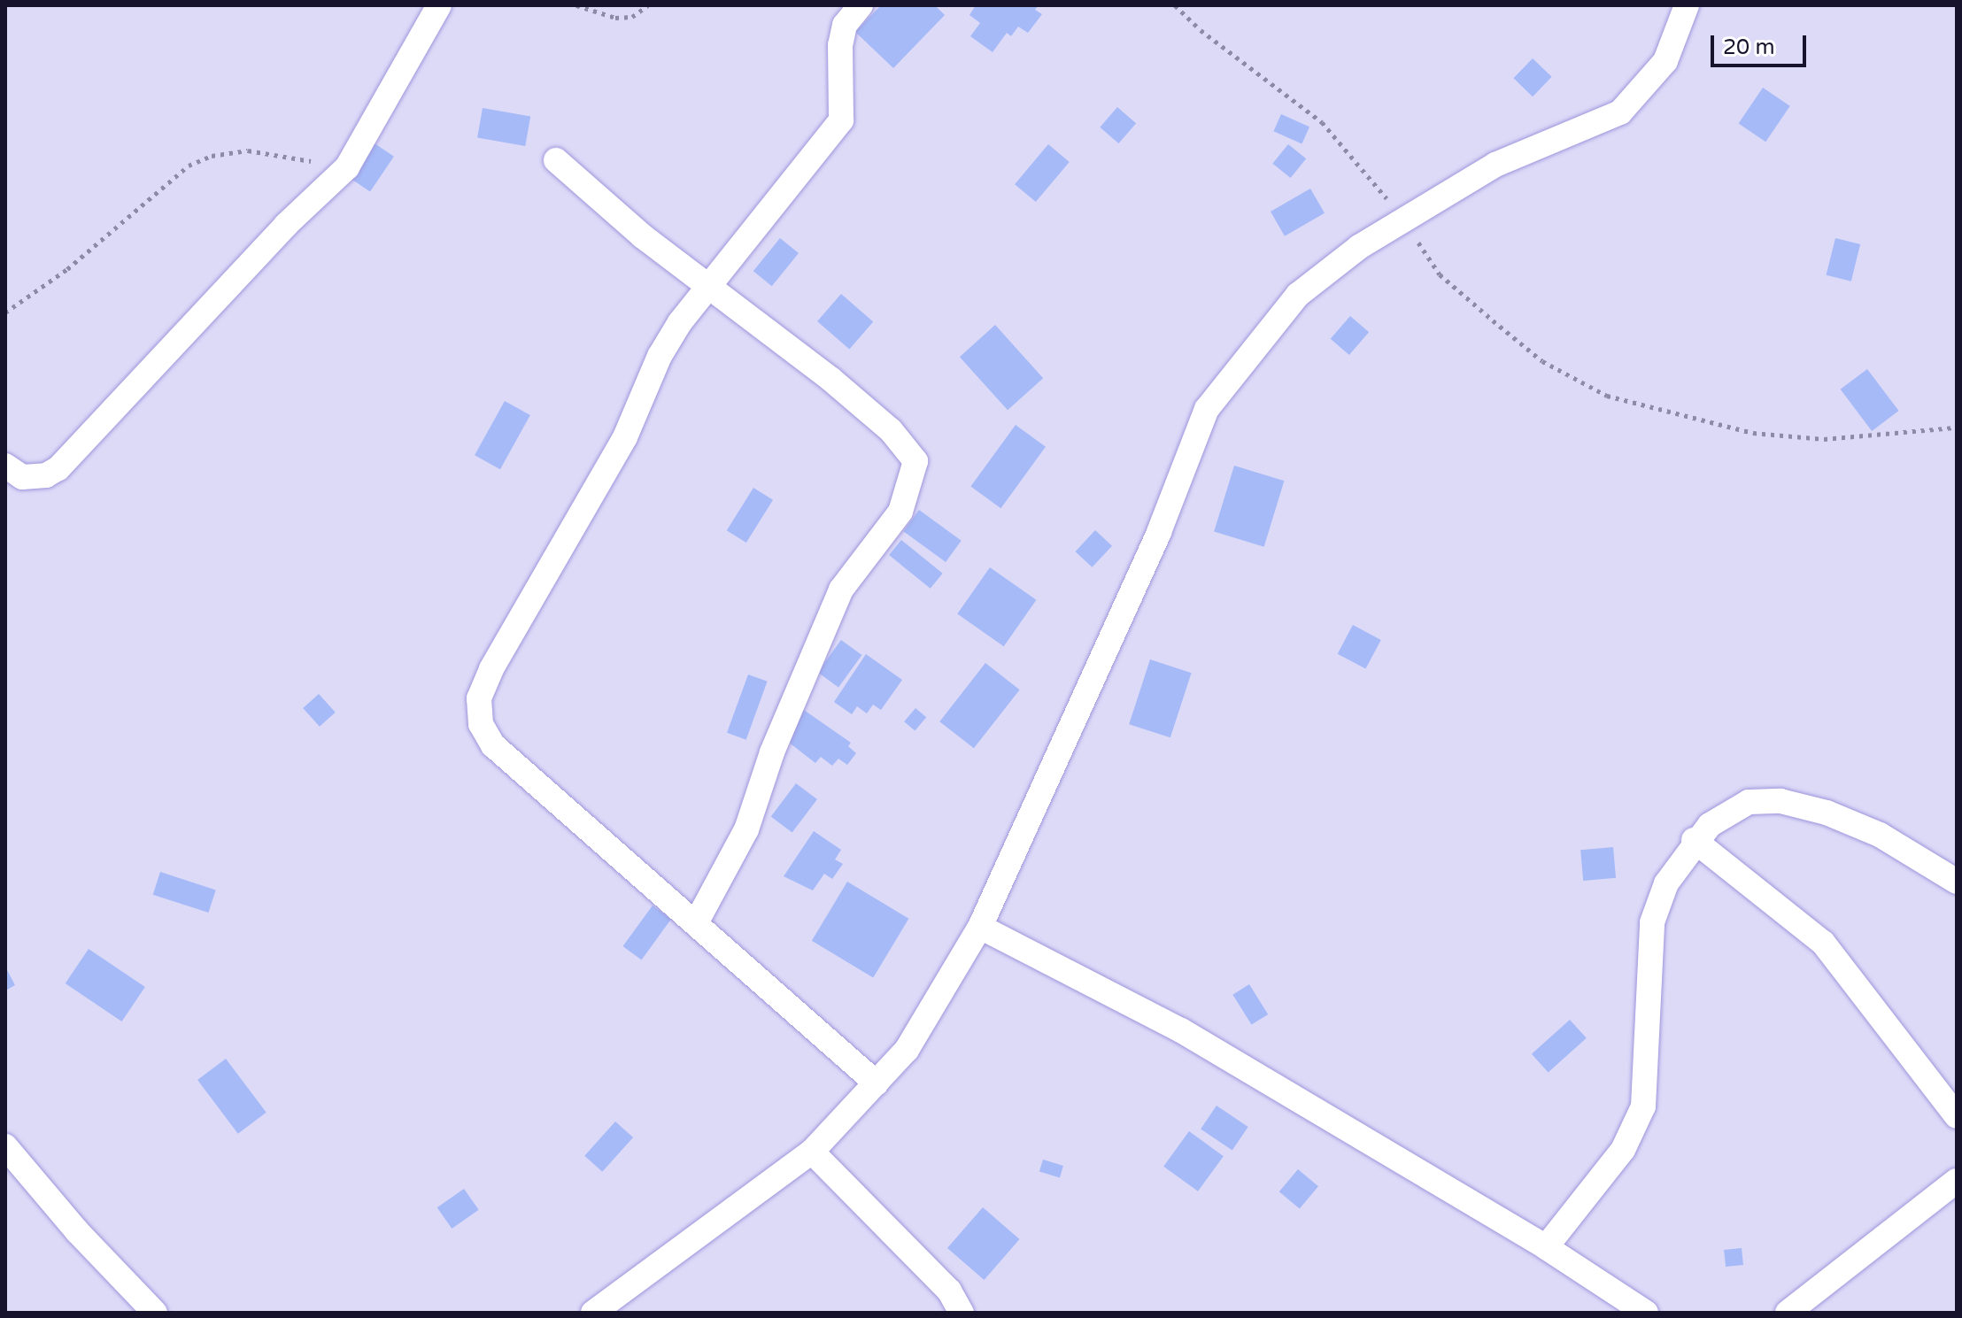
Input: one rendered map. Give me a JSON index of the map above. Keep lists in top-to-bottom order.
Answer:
{
  "scale_bar": "20 m"
}
